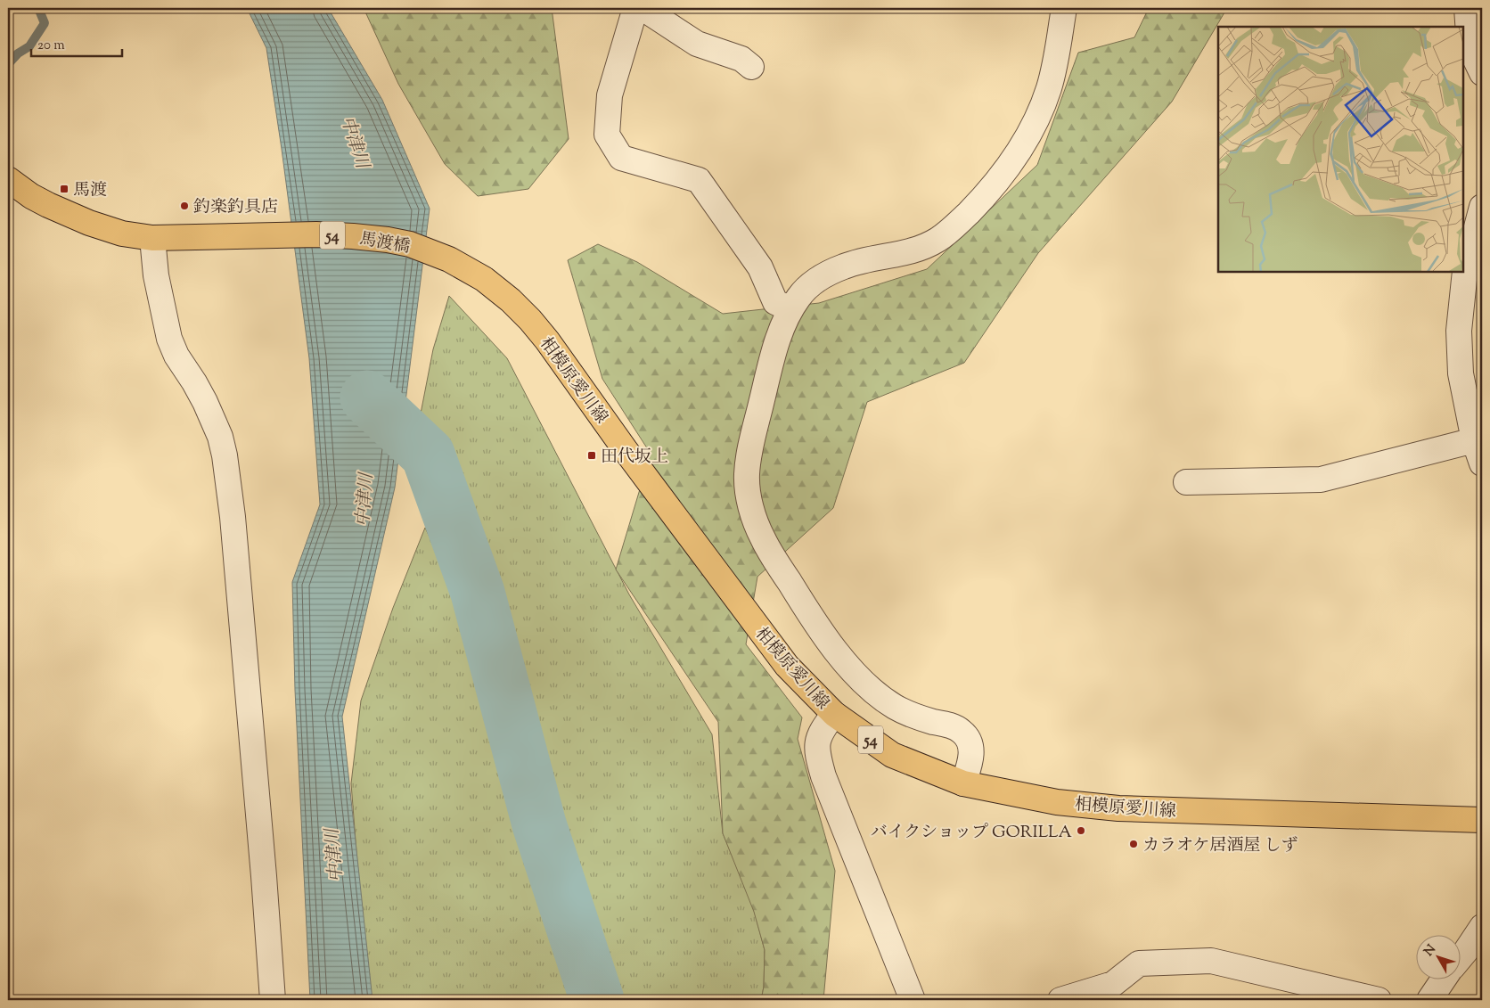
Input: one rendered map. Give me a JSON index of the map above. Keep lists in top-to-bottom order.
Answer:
{
  "streets": {
    "main road": ["54", "馬渡橋", "相模原愛川線"]
  },
  "crossings": [
    ["54", "馬渡橋"],
    ["馬渡橋", "相模原愛川線"]
  ],
  "water": ["中津川"],
  "places": {
    "transit": ["馬渡", "田代坂上"],
    "other": ["釣楽釣具店", "バイクショップ GORILLA", "カラオケ居酒屋 しず"]
  },
  "scale_bar": "20 m",
  "north": "top left"
}
